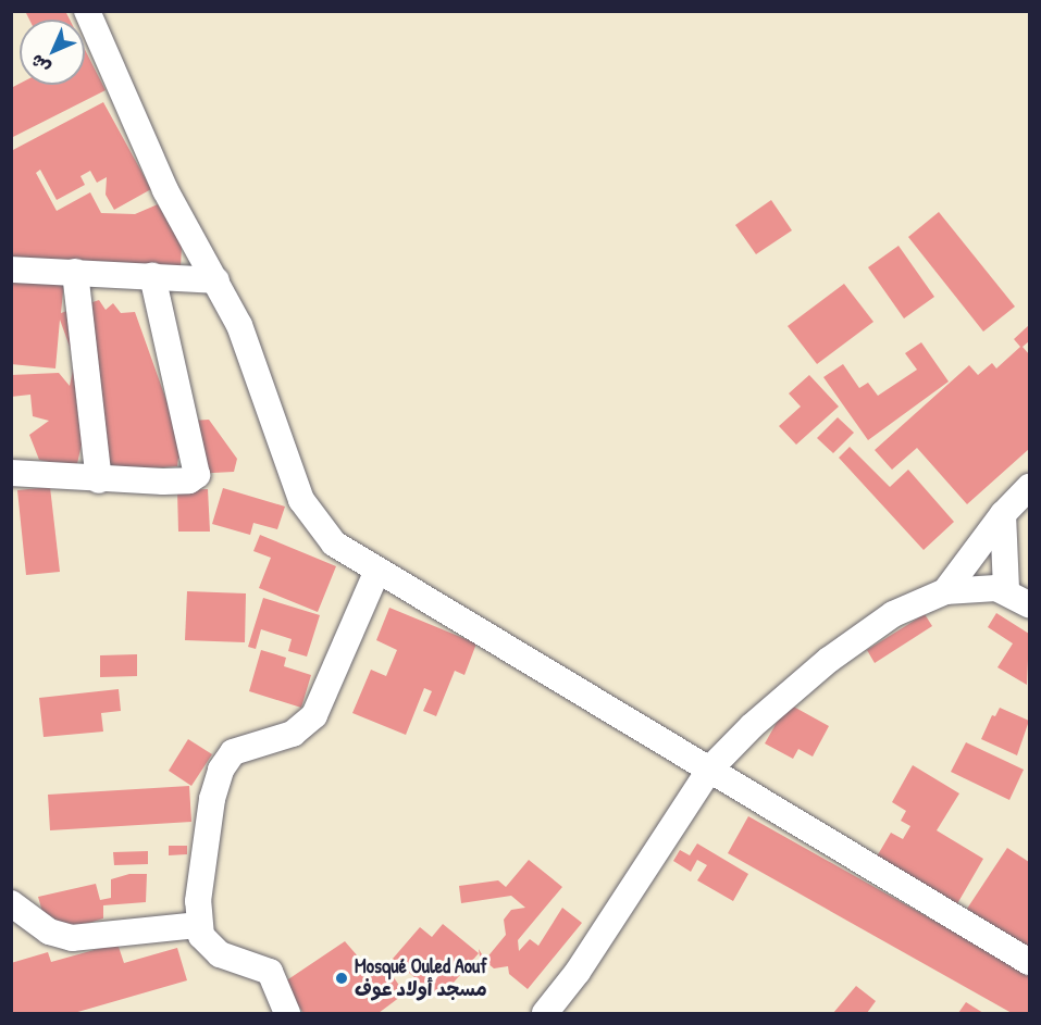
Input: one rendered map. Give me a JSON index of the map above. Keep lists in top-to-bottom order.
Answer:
{
  "places": ["Mosqué Ouled Aouf مسجد أولاد عوف"],
  "north": "bottom left"
}
